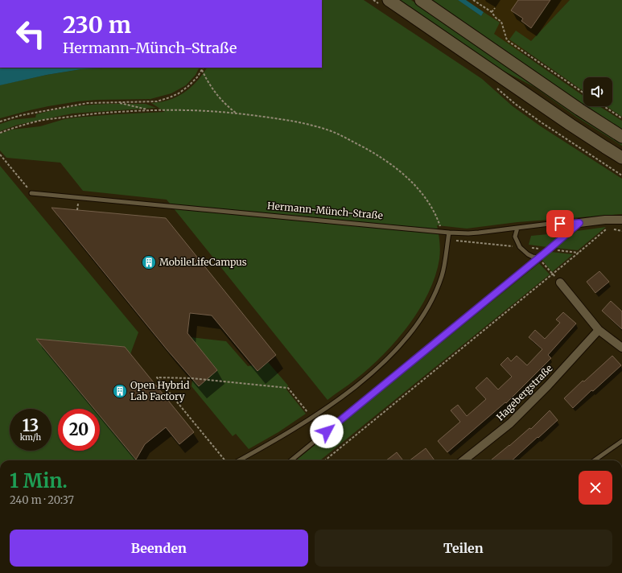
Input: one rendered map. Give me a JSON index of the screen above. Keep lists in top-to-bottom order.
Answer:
{
  "streets": {
    "street": ["Hermann-Münch-Straße", "Hagebergstraße"]
  },
  "places": {
    "building": ["MobileLifeCampus", "Open Hybrid Lab Factory"]
  },
  "page": {
    "turn": ["230 m", "Hermann-Münch-Straße"],
    "speed": "13 km/h",
    "limit": "20",
    "heading": ["1 Min.", "240 m · 20:37"],
    "buttons": ["Beenden", "Teilen"]
  }
}
